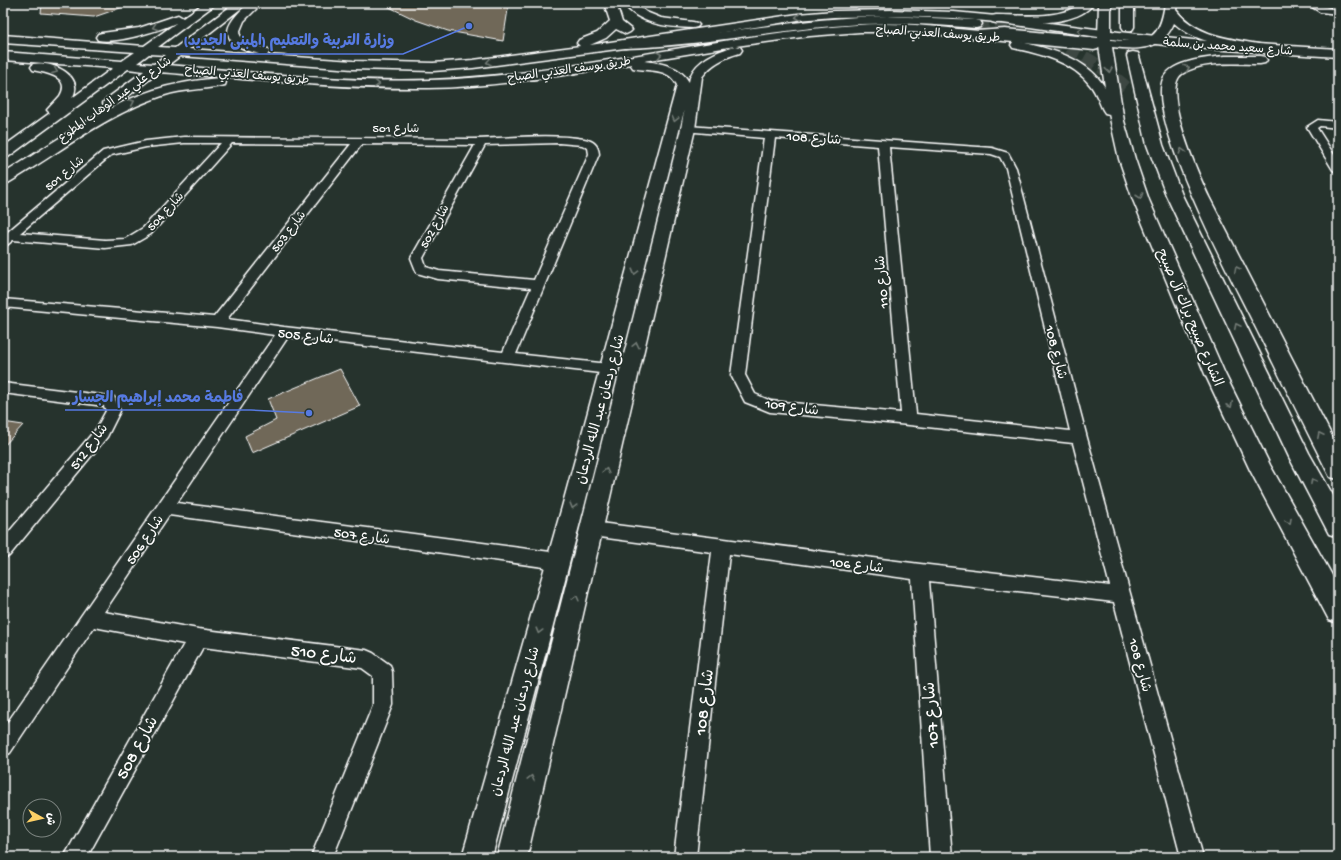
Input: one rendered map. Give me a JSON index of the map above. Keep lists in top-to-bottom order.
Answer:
{
  "streets": {
    "main road": ["الشارع صبيح براك آل صبيح"],
    "street": [
      "طريق يوسف العذبي الصباح",
      "شارع سعيد محمد بن سلمة",
      "شارع علي عبد الوهاب المطوع",
      "شارع 501",
      "شارع 108",
      "شارع 504",
      "شارع 502",
      "شارع 503",
      "شارع 110",
      "شارع 505",
      "شارع 109",
      "شارع ردعان عبد الله الردعان",
      "شارع 512",
      "شارع 507",
      "شارع 506",
      "شارع 106",
      "شارع 510",
      "شارع 107",
      "شارع 508"
    ]
  },
  "crossings": [
    ["طريق يوسف العذبي الصباح", "شارع علي عبد الوهاب المطوع"],
    ["طريق يوسف العذبي الصباح", "الشارع صبيح براك آل صبيح"],
    ["شارع 501", "شارع 504"],
    ["شارع 501", "شارع 502"],
    ["شارع 501", "شارع 503"],
    ["شارع 501", "شارع 505"],
    ["شارع 108", "شارع 110"],
    ["شارع 108", "شارع 109"],
    ["شارع 108", "شارع ردعان عبد الله الردعان"],
    ["شارع 108", "شارع 106"],
    ["شارع 503", "شارع 505"],
    ["شارع 110", "شارع 109"],
    ["شارع 505", "شارع ردعان عبد الله الردعان"],
    ["شارع 505", "شارع 506"],
    ["شارع ردعان عبد الله الردعان", "شارع 507"],
    ["شارع ردعان عبد الله الردعان", "شارع 106"],
    ["شارع 507", "شارع 506"],
    ["شارع 506", "شارع 510"],
    ["شارع 106", "شارع 107"],
    ["شارع 510", "شارع 508"]
  ],
  "places": ["وزارة التربية والتعليم (المبنى الجديد)", "فاطمة محمد إبراهيم الجسار"],
  "north": "right"
}
